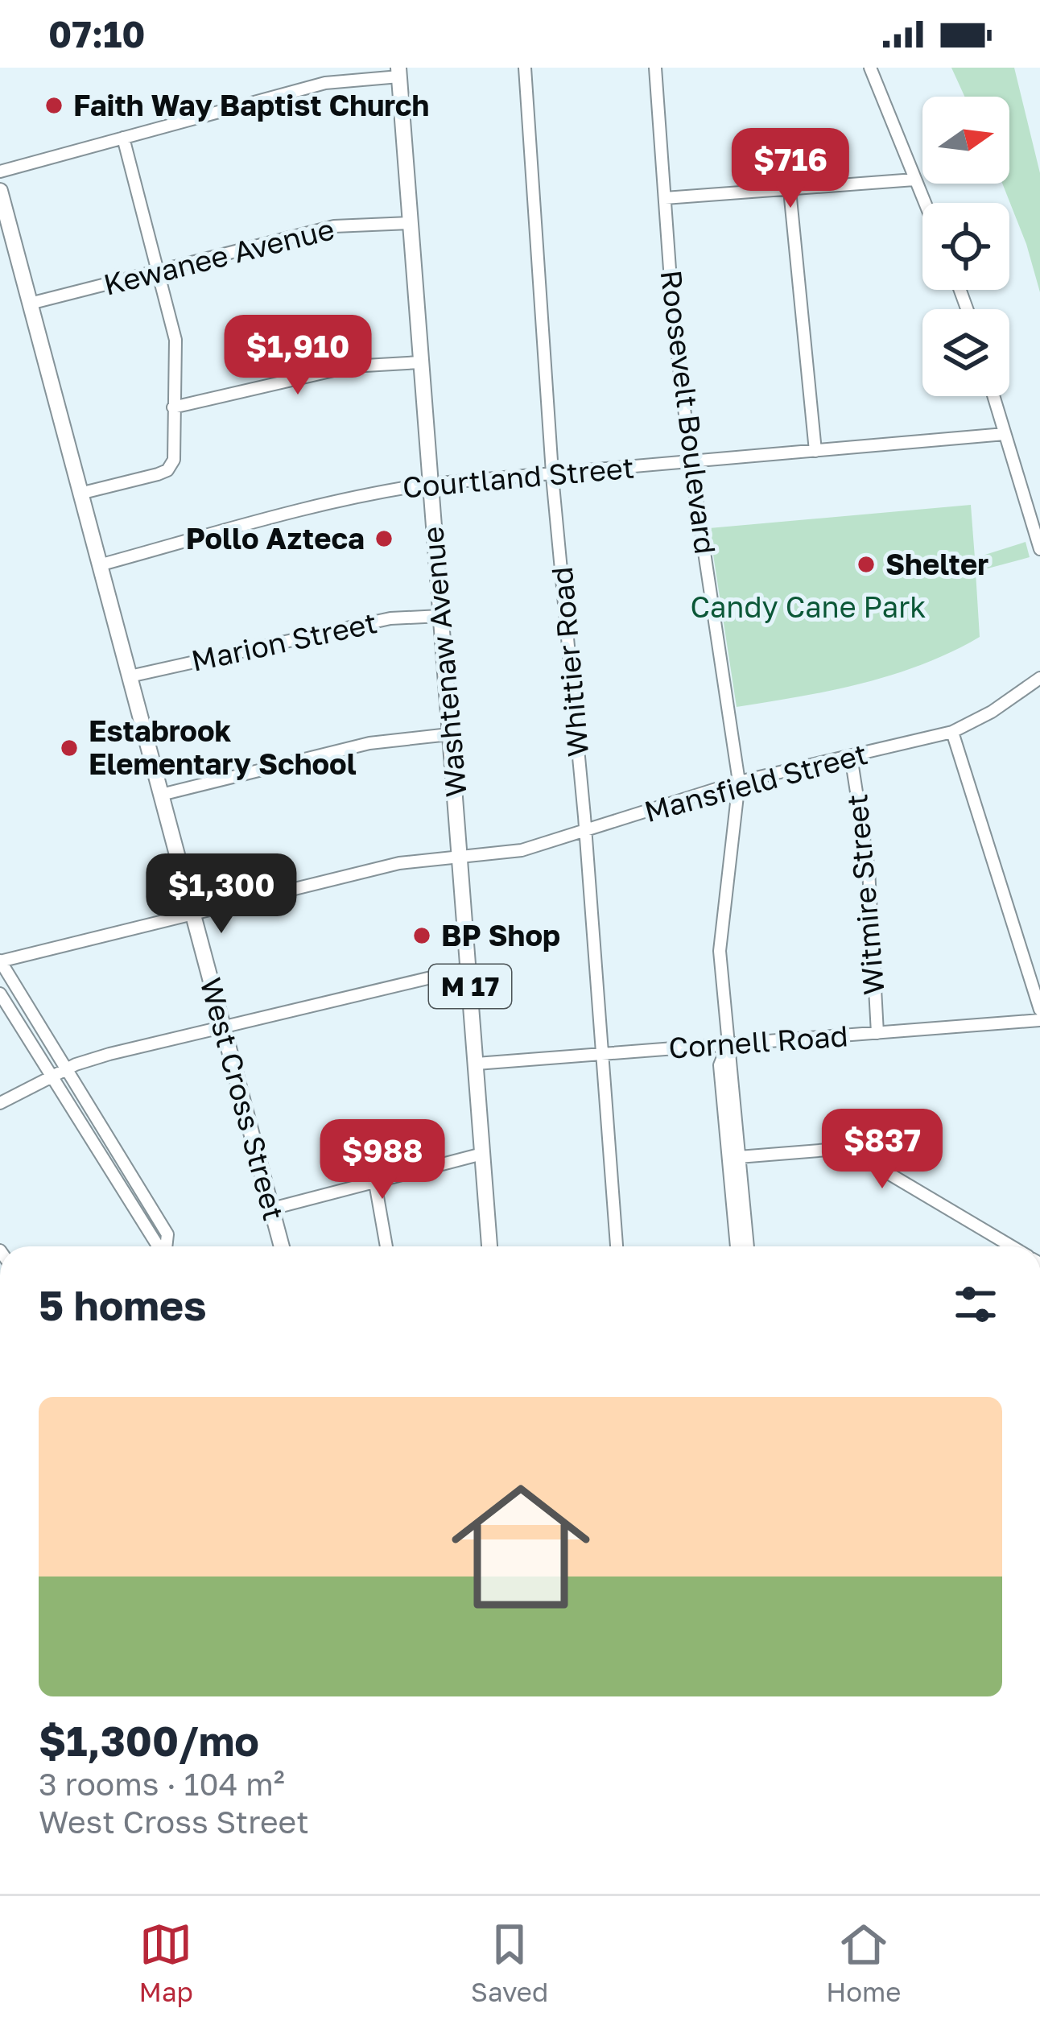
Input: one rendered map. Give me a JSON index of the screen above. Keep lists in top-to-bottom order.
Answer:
{
  "streets": {
    "main road": ["Washtenaw Avenue", "M 17", "West Cross Street"],
    "street": [
      "Kewanee Avenue",
      "Roosevelt Boulevard",
      "Courtland Street",
      "Marion Street",
      "Whittier Road",
      "Mansfield Street",
      "Witmire Street",
      "Cornell Road"
    ]
  },
  "crossings": [
    ["Kewanee Avenue", "Washtenaw Avenue"],
    ["Kewanee Avenue", "West Cross Street"],
    ["Roosevelt Boulevard", "Courtland Street"],
    ["Roosevelt Boulevard", "Mansfield Street"],
    ["Roosevelt Boulevard", "Cornell Road"],
    ["Courtland Street", "Washtenaw Avenue"],
    ["Courtland Street", "Whittier Road"],
    ["Courtland Street", "West Cross Street"],
    ["Marion Street", "Washtenaw Avenue"],
    ["Marion Street", "West Cross Street"],
    ["Washtenaw Avenue", "Mansfield Street"],
    ["Washtenaw Avenue", "Cornell Road"],
    ["Whittier Road", "Mansfield Street"],
    ["Whittier Road", "Cornell Road"],
    ["Mansfield Street", "Witmire Street"],
    ["Mansfield Street", "West Cross Street"],
    ["Witmire Street", "Cornell Road"]
  ],
  "parks": ["Candy Cane Park"],
  "places": [
    "Faith Way Baptist Church",
    "Pollo Azteca",
    "Shelter",
    "Estabrook Elementary School",
    "BP Shop"
  ],
  "north": "right",
  "page": {
    "status": "07:10",
    "price": [
      "$716",
      "$1,910",
      "$1,300",
      "$837",
      "$988"
    ],
    "heading": "5 homes",
    "list": [
      {
        "name": "$1,300/mo",
        "note": "3 rooms · 104 m² · West Cross Street"
      }
    ],
    "tabs": ["Map", "Saved", "Home"]
  }
}
